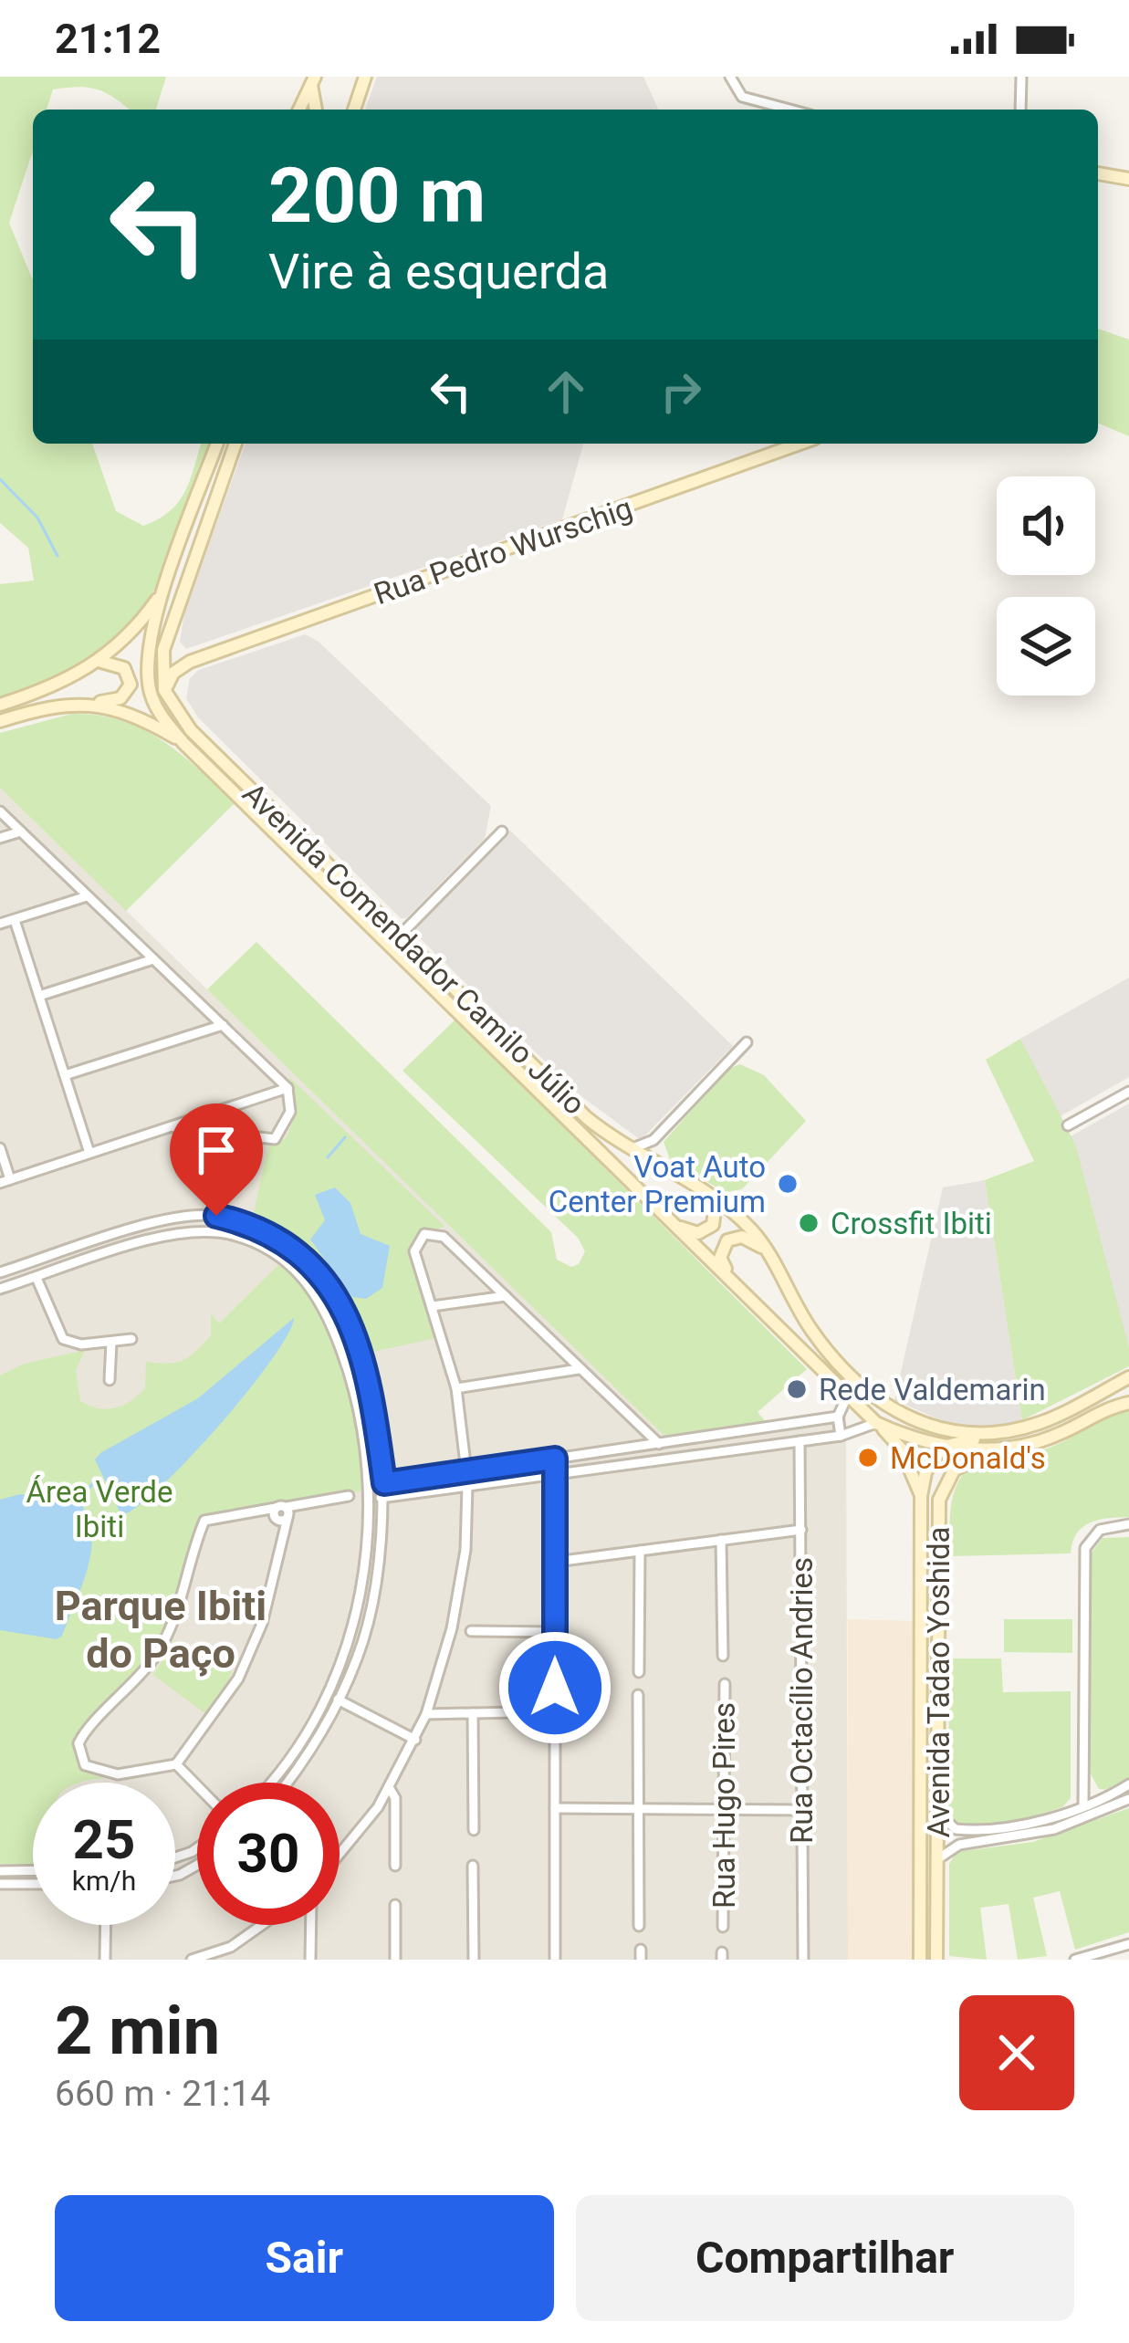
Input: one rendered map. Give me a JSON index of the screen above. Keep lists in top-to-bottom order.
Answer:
{
  "streets": {
    "main road": ["Rua Pedro Wurschig", "Avenida Comendador Camilo Júlio", "Avenida Tadao Yoshida"],
    "street": ["Rua Octacílio Andries", "Rua Hugo Pires"]
  },
  "crossings": [
    ["Rua Pedro Wurschig", "Avenida Comendador Camilo Júlio"],
    ["Avenida Comendador Camilo Júlio", "Avenida Tadao Yoshida"]
  ],
  "districts": ["Parque Ibiti do Paço"],
  "parks": ["Área Verde Ibiti"],
  "places": [
    "Voat Auto Center Premium",
    "Crossfit Ibiti",
    "Rede Valdemarin",
    "McDonald's"
  ],
  "page": {
    "status": "21:12",
    "turn": ["200 m", "Vire à esquerda"],
    "speed": "25 km/h",
    "limit": "30",
    "heading": ["2 min", "660 m · 21:14"],
    "buttons": ["Sair", "Compartilhar"]
  }
}
